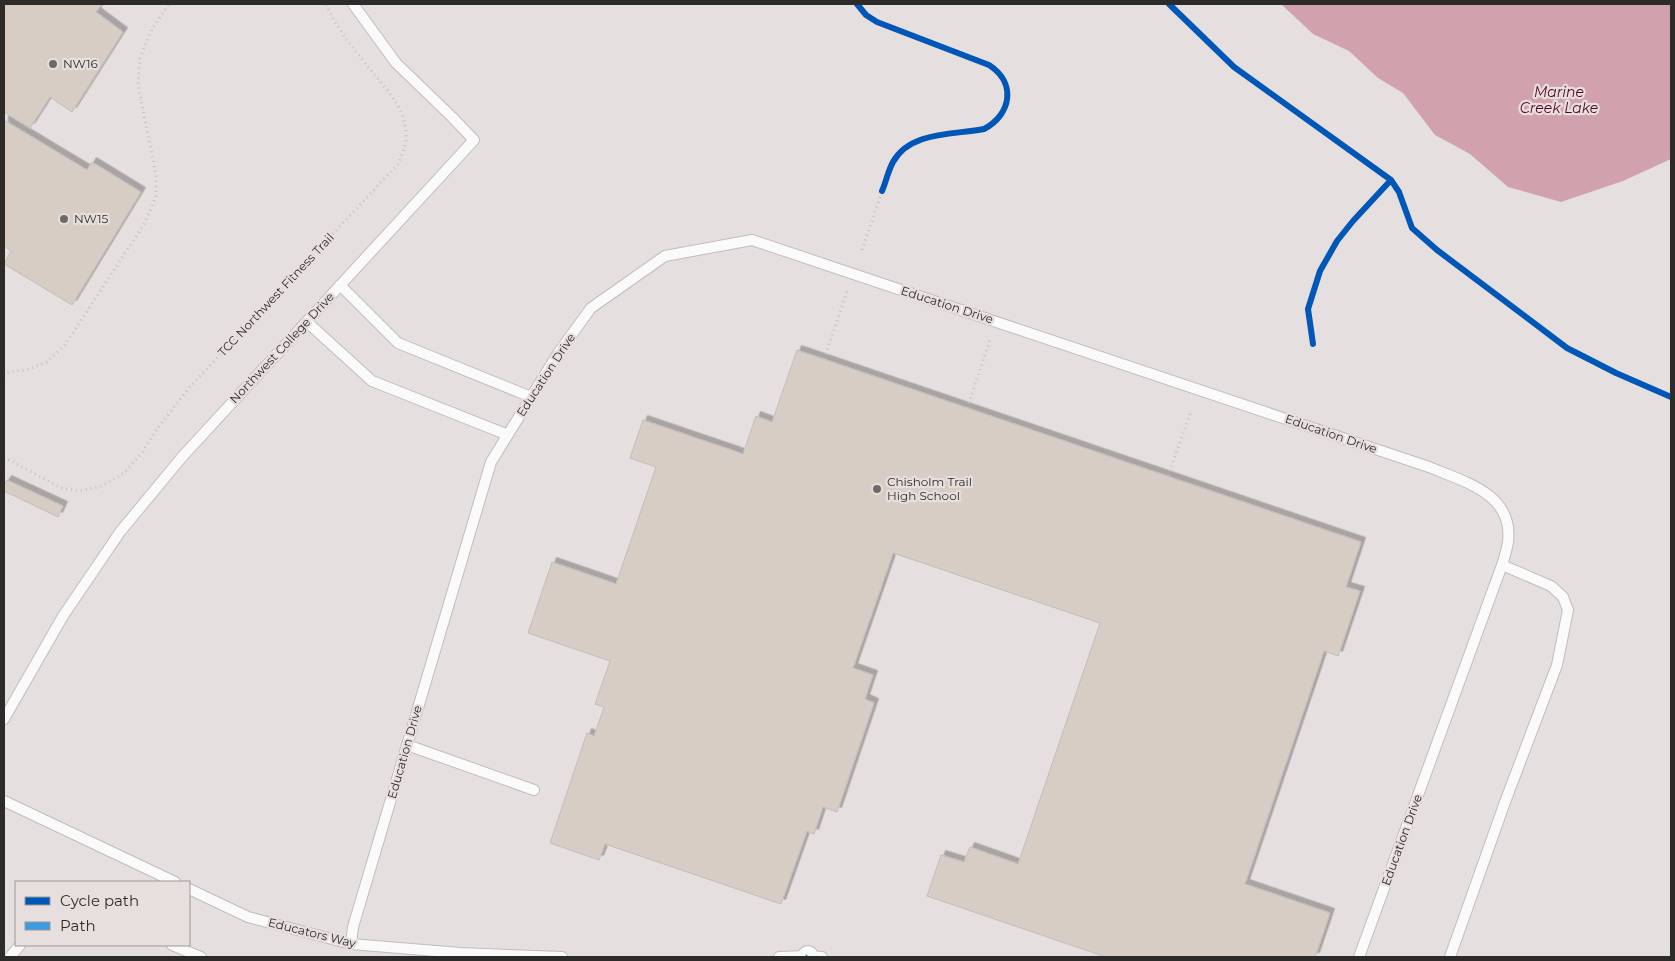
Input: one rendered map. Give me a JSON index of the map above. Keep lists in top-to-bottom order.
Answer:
{
  "streets": {
    "lane": ["Education Drive", "Northwest College Drive", "Educators Way"],
    "path": ["TCC Northwest Fitness Trail"]
  },
  "crossings": [
    ["Education Drive", "Educators Way"]
  ],
  "water": ["Marine Creek Lake"],
  "places": ["NW16", "NW15", "Chisholm Trail High School"],
  "legend": ["Cycle path", "Path"]
}
